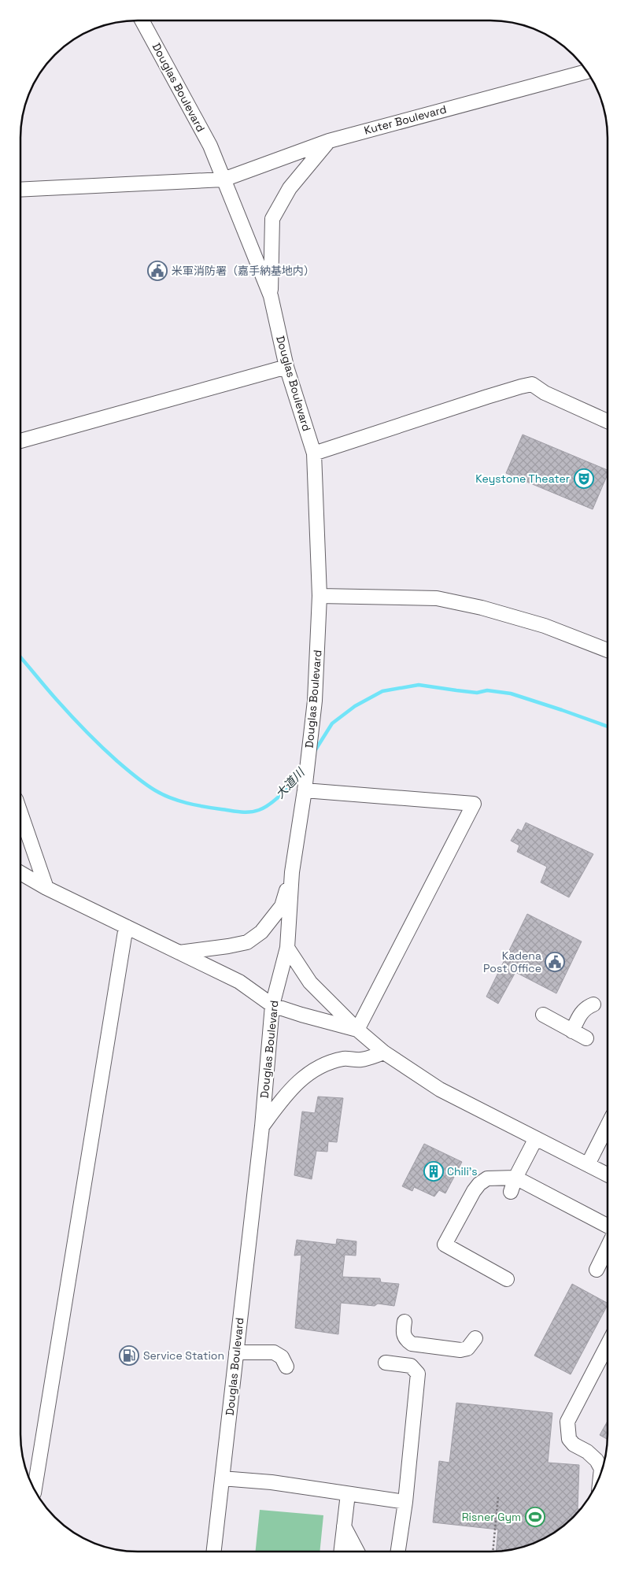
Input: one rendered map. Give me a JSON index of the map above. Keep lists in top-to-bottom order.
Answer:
{
  "streets": {
    "street": ["Douglas Boulevard", "Kuter Boulevard"]
  },
  "crossings": [
    ["Douglas Boulevard", "Kuter Boulevard"]
  ],
  "water": ["大道川"],
  "places": {
    "public building": ["米軍消防署（嘉手納基地内）", "Kadena Post Office"],
    "theatre": ["Keystone Theater"],
    "building": ["Chili's"],
    "fuel station": ["Service Station"],
    "sports": ["Risner Gym"]
  }
}
